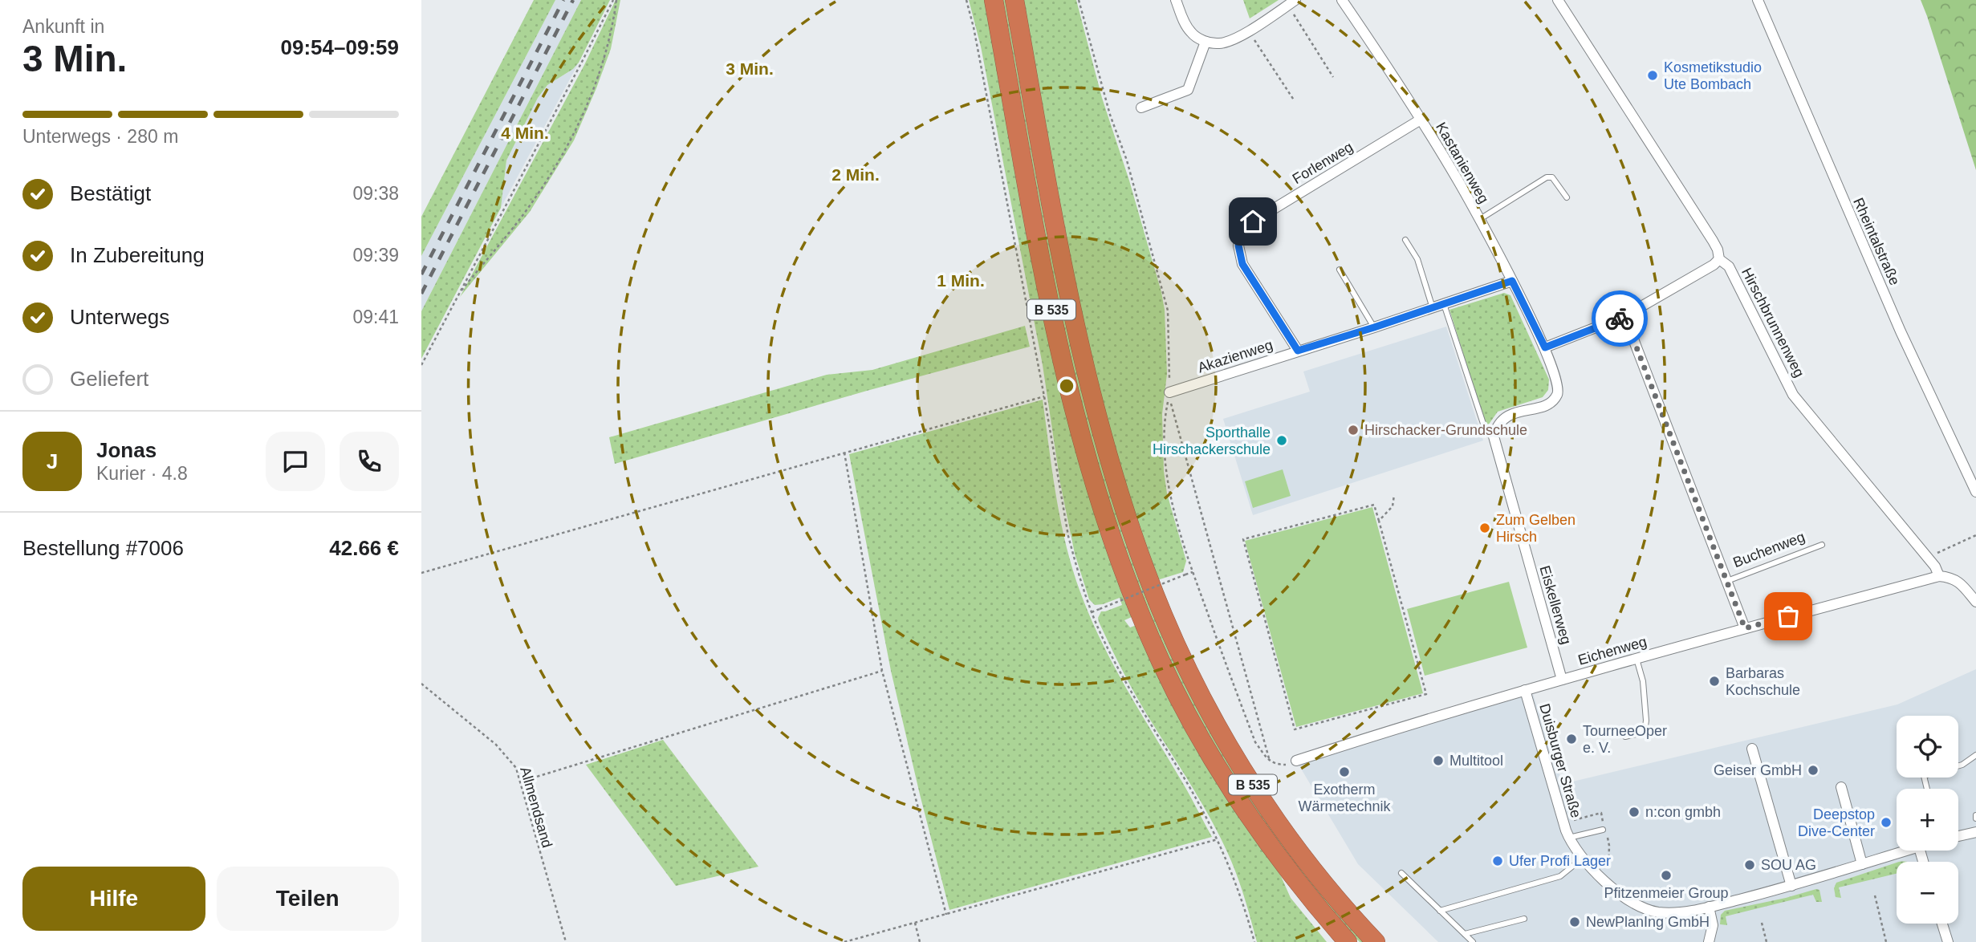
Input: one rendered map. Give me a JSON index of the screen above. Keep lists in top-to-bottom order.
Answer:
{
  "streets": {
    "highway": ["B 535"],
    "street": [
      "Forlenweg",
      "Kastanienweg",
      "Rheintalstraße",
      "Hirschbrunnenweg",
      "Akazienweg",
      "Buchenweg",
      "Eiskellerweg",
      "Eichenweg",
      "Duisburger Straße"
    ],
    "path": ["Allmendsand"]
  },
  "crossings": [
    ["Forlenweg", "Kastanienweg"],
    ["Forlenweg", "Akazienweg"],
    ["Kastanienweg", "Akazienweg"],
    ["Hirschbrunnenweg", "Eichenweg"],
    ["Buchenweg", "Eichenweg"],
    ["Eiskellerweg", "Eichenweg"],
    ["Eichenweg", "Duisburger Straße"]
  ],
  "places": [
    "Kosmetikstudio Ute Bombach",
    "Hirschacker-Grundschule",
    "Sporthalle Hirschackerschule",
    "Zum Gelben Hirsch",
    "Barbaras Kochschule",
    "TourneeOper e. V.",
    "Multitool",
    "Geiser GmbH",
    "Exotherm Wärmetechnik",
    "n:con gmbh",
    "Deepstop Dive-Center",
    "Ufer Profi Lager",
    "SOU AG",
    "Pfitzenmeier Group",
    "NewPlanIng GmbH"
  ],
  "page": {
    "heading": ["3 Min.", "Ankunft in", "09:54–09:59"],
    "panel": [
      "Jonas",
      "Kurier · 4.8",
      "Bestellung #7006",
      "42.66 €"
    ],
    "bar": "Unterwegs · 280 m",
    "list": [
      ["Bestätigt", "09:38"],
      ["In Zubereitung", "09:39"],
      ["Unterwegs", "09:41"],
      "Geliefert"
    ],
    "round": "J",
    "map_buttons": ["+", "−"],
    "buttons": ["Hilfe", "Teilen"]
  },
  "rings": [
    "3 Min.",
    "4 Min.",
    "2 Min.",
    "1 Min."
  ]
}
